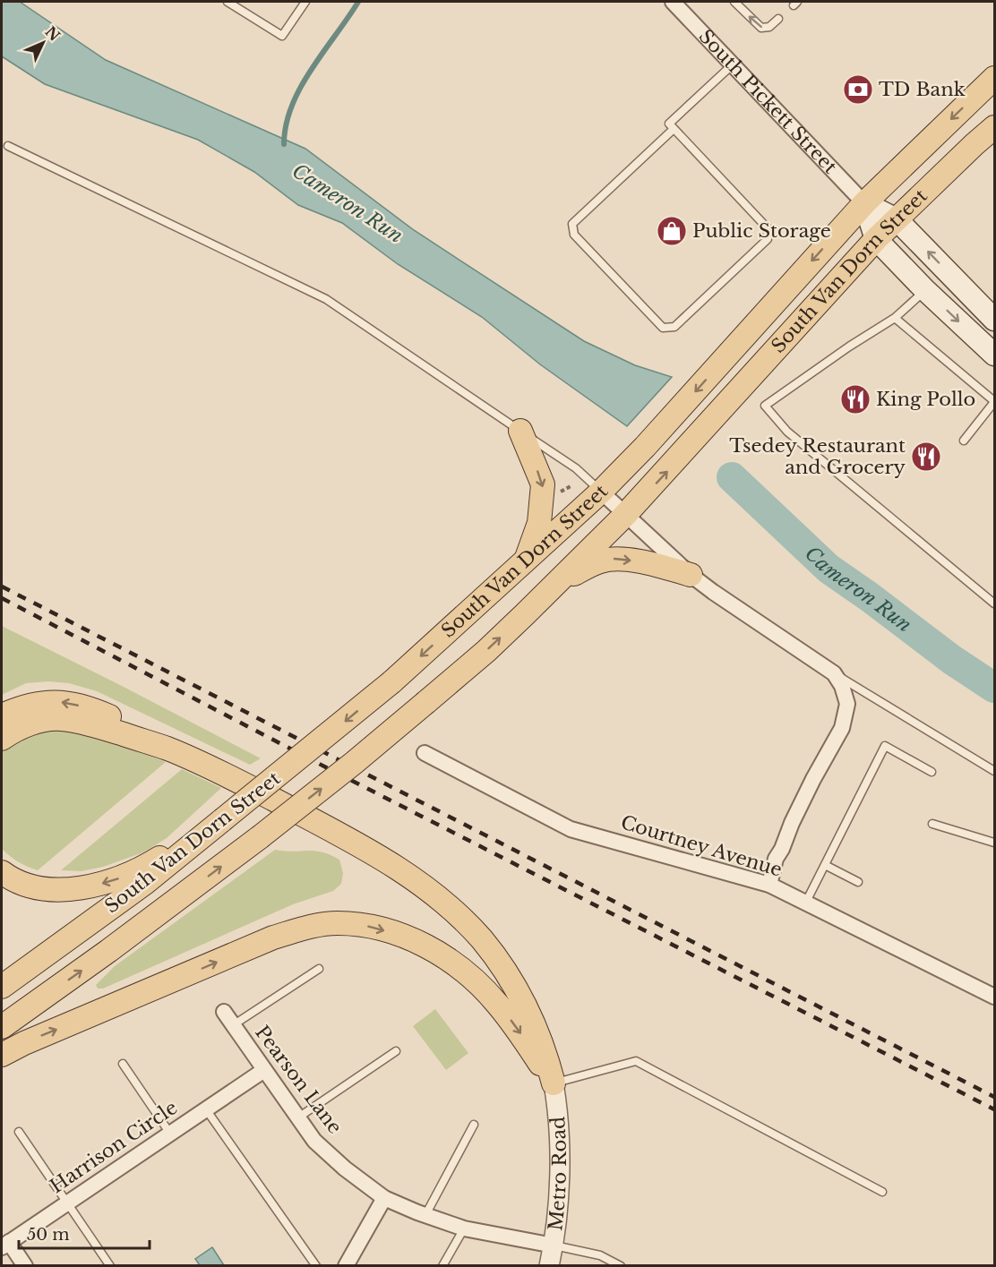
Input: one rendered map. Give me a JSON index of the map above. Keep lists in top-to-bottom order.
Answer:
{
  "streets": {
    "main road": ["South Pickett Street", "South Van Dorn Street"],
    "street": [
      "Courtney Avenue",
      "Pearson Lane",
      "Harrison Circle",
      "Metro Road"
    ]
  },
  "crossings": [
    ["South Pickett Street", "South Van Dorn Street"],
    ["Pearson Lane", "Harrison Circle"],
    ["Pearson Lane", "Metro Road"]
  ],
  "water": ["Cameron Run"],
  "places": {
    "bank": ["TD Bank"],
    "shop": ["Public Storage"],
    "restaurant": ["King Pollo", "Tsedey Restaurant and Grocery"]
  },
  "scale_bar": "50 m",
  "north": "top right"
}
